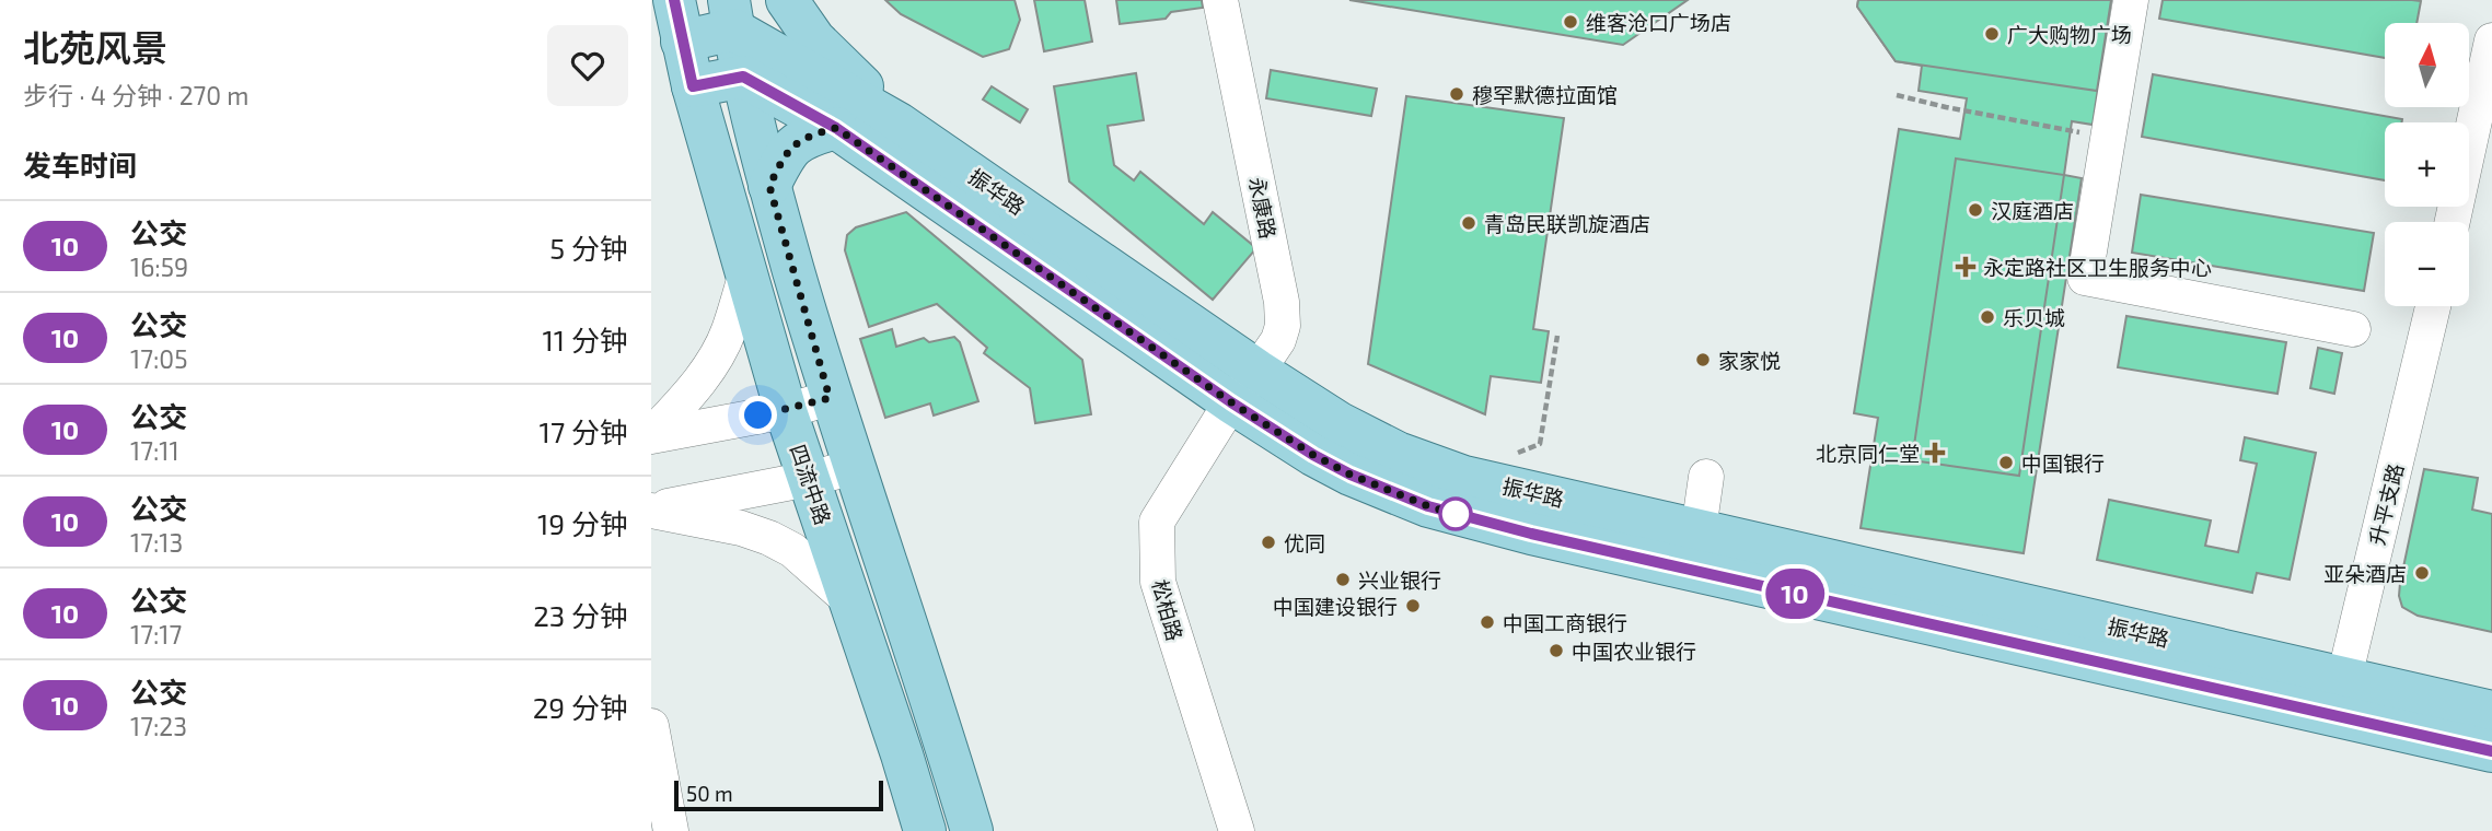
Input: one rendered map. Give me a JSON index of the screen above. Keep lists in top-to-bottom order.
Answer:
{
  "streets": {
    "main road": ["振华路", "四流中路"],
    "street": ["永康路", "升平支路", "松柏路"]
  },
  "crossings": [
    ["振华路", "永康路"],
    ["振华路", "升平支路"],
    ["振华路", "松柏路"],
    ["永康路", "松柏路"]
  ],
  "places": {
    "other": [
      "维客沧口广场店",
      "广大购物广场",
      "穆罕默德拉面馆",
      "汉庭酒店",
      "青岛民联凯旋酒店",
      "乐贝城",
      "家家悦",
      "中国银行",
      "优同",
      "亚朵酒店",
      "兴业银行",
      "中国建设银行",
      "中国工商银行",
      "中国农业银行"
    ],
    "health": ["永定路社区卫生服务中心", "北京同仁堂"]
  },
  "lines": ["bus line 10"],
  "scale_bar": "50 m",
  "north": "top",
  "page": {
    "heading": [
      ["北苑风景", "步行 · 4 分钟 · 270 m"],
      "发车时间"
    ],
    "on_map": "10",
    "map_buttons": ["+", "−"],
    "list": [
      {
        "mark": "10",
        "name": "公交",
        "note": "16:59",
        "value": "5 分钟"
      },
      {
        "mark": "10",
        "name": "公交",
        "note": "17:05",
        "value": "11 分钟"
      },
      {
        "mark": "10",
        "name": "公交",
        "note": "17:11",
        "value": "17 分钟"
      },
      {
        "mark": "10",
        "name": "公交",
        "note": "17:13",
        "value": "19 分钟"
      },
      {
        "mark": "10",
        "name": "公交",
        "note": "17:17",
        "value": "23 分钟"
      },
      {
        "mark": "10",
        "name": "公交",
        "note": "17:23",
        "value": "29 分钟"
      }
    ],
    "scale": "50 m"
  }
}
